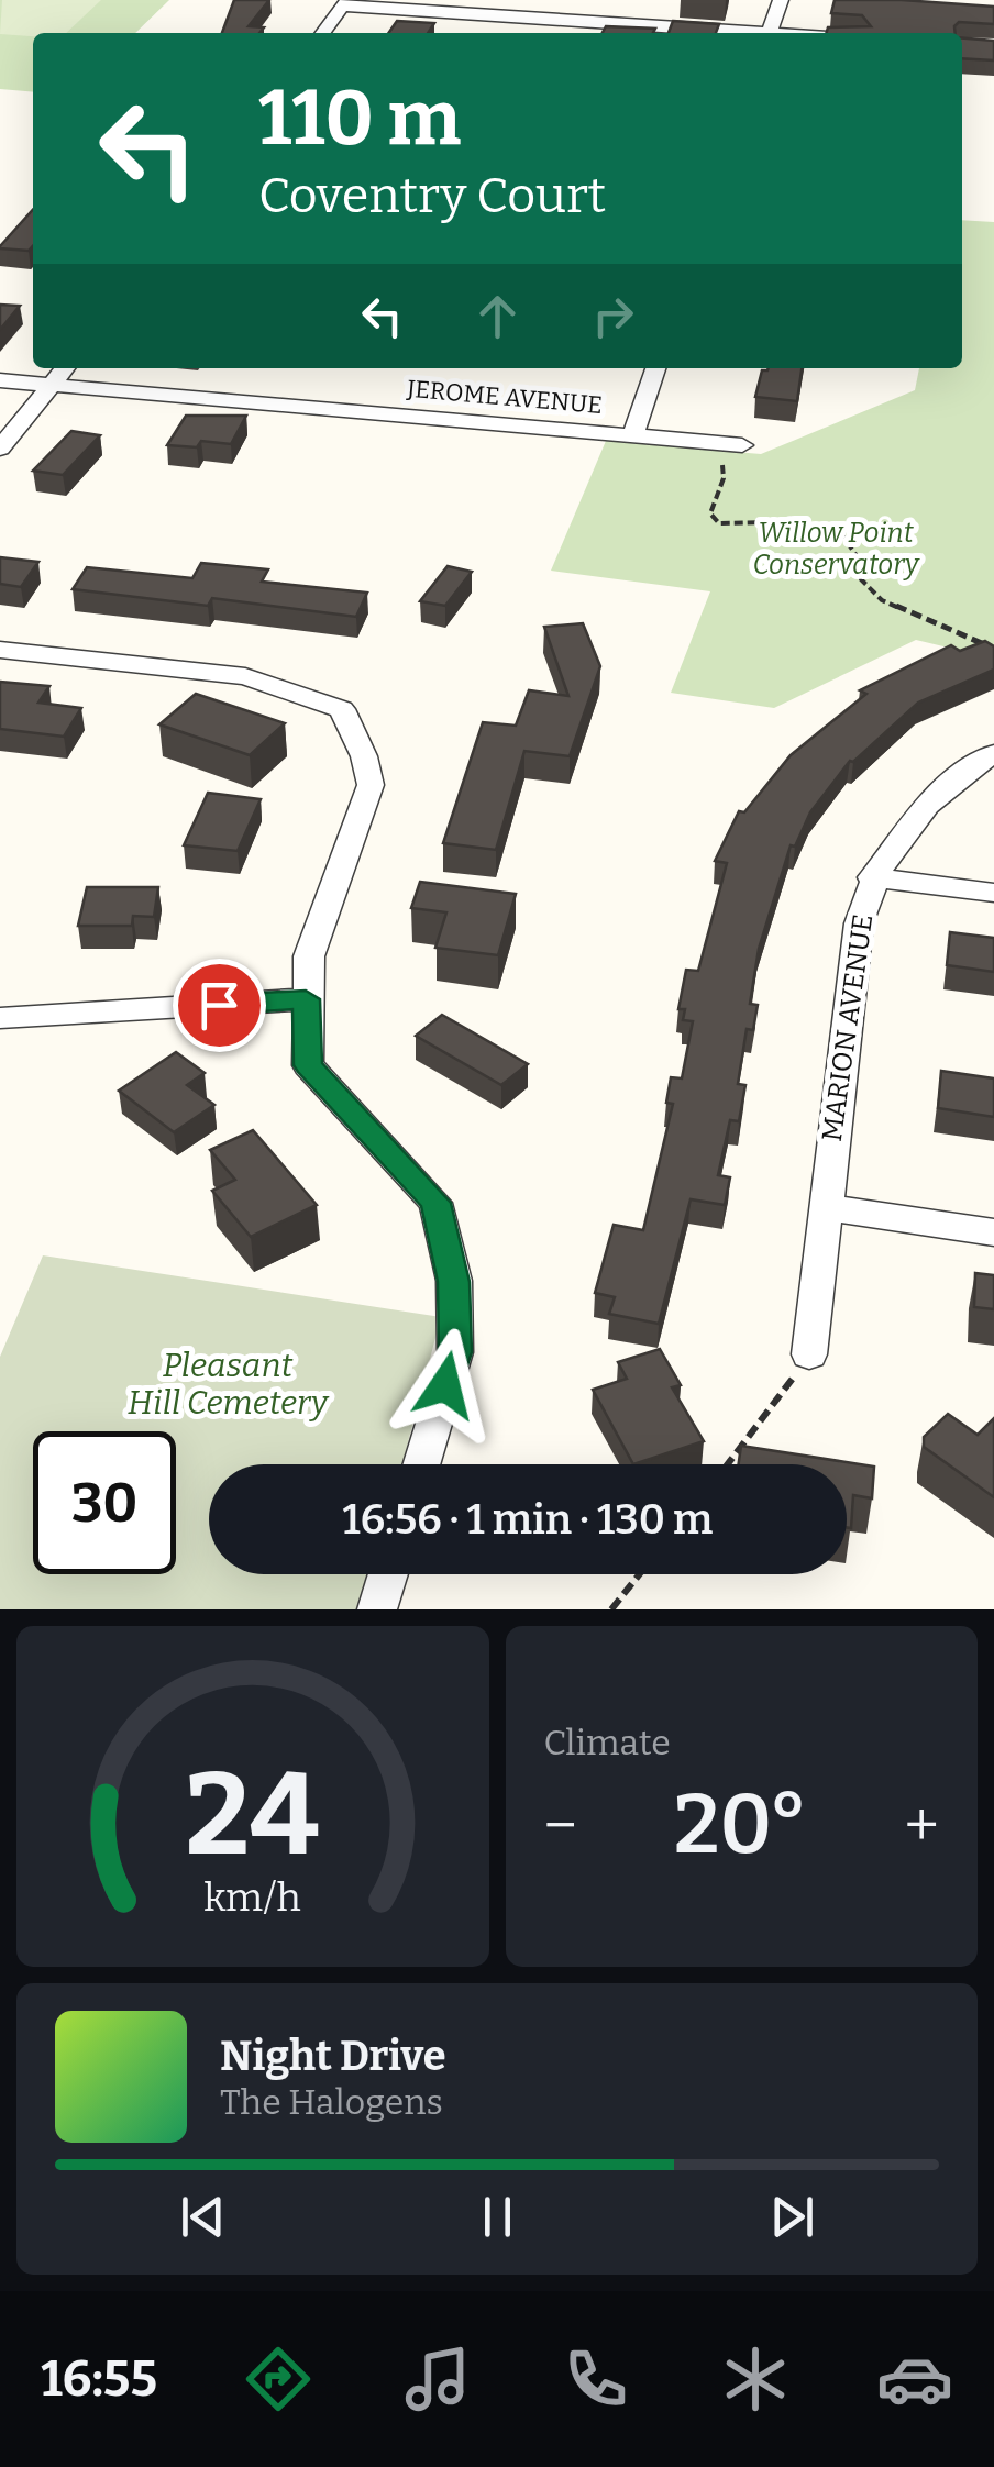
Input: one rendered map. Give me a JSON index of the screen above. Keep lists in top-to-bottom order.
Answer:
{
  "streets": {
    "street": ["JEROME AVENUE", "MARION AVENUE"]
  },
  "parks": ["Willow Point Conservatory", "Pleasant Hill Cemetery"],
  "page": {
    "turn": ["110 m", "Coventry Court"],
    "limit": "30",
    "trip": "16:56 · 1 min · 130 m",
    "tile": "Climate",
    "heat": ["−", "20°", "+"],
    "song": ["Night Drive", "The Halogens"],
    "tabs": "16:55",
    "gauge": ["24", "km/h"]
  }
}
